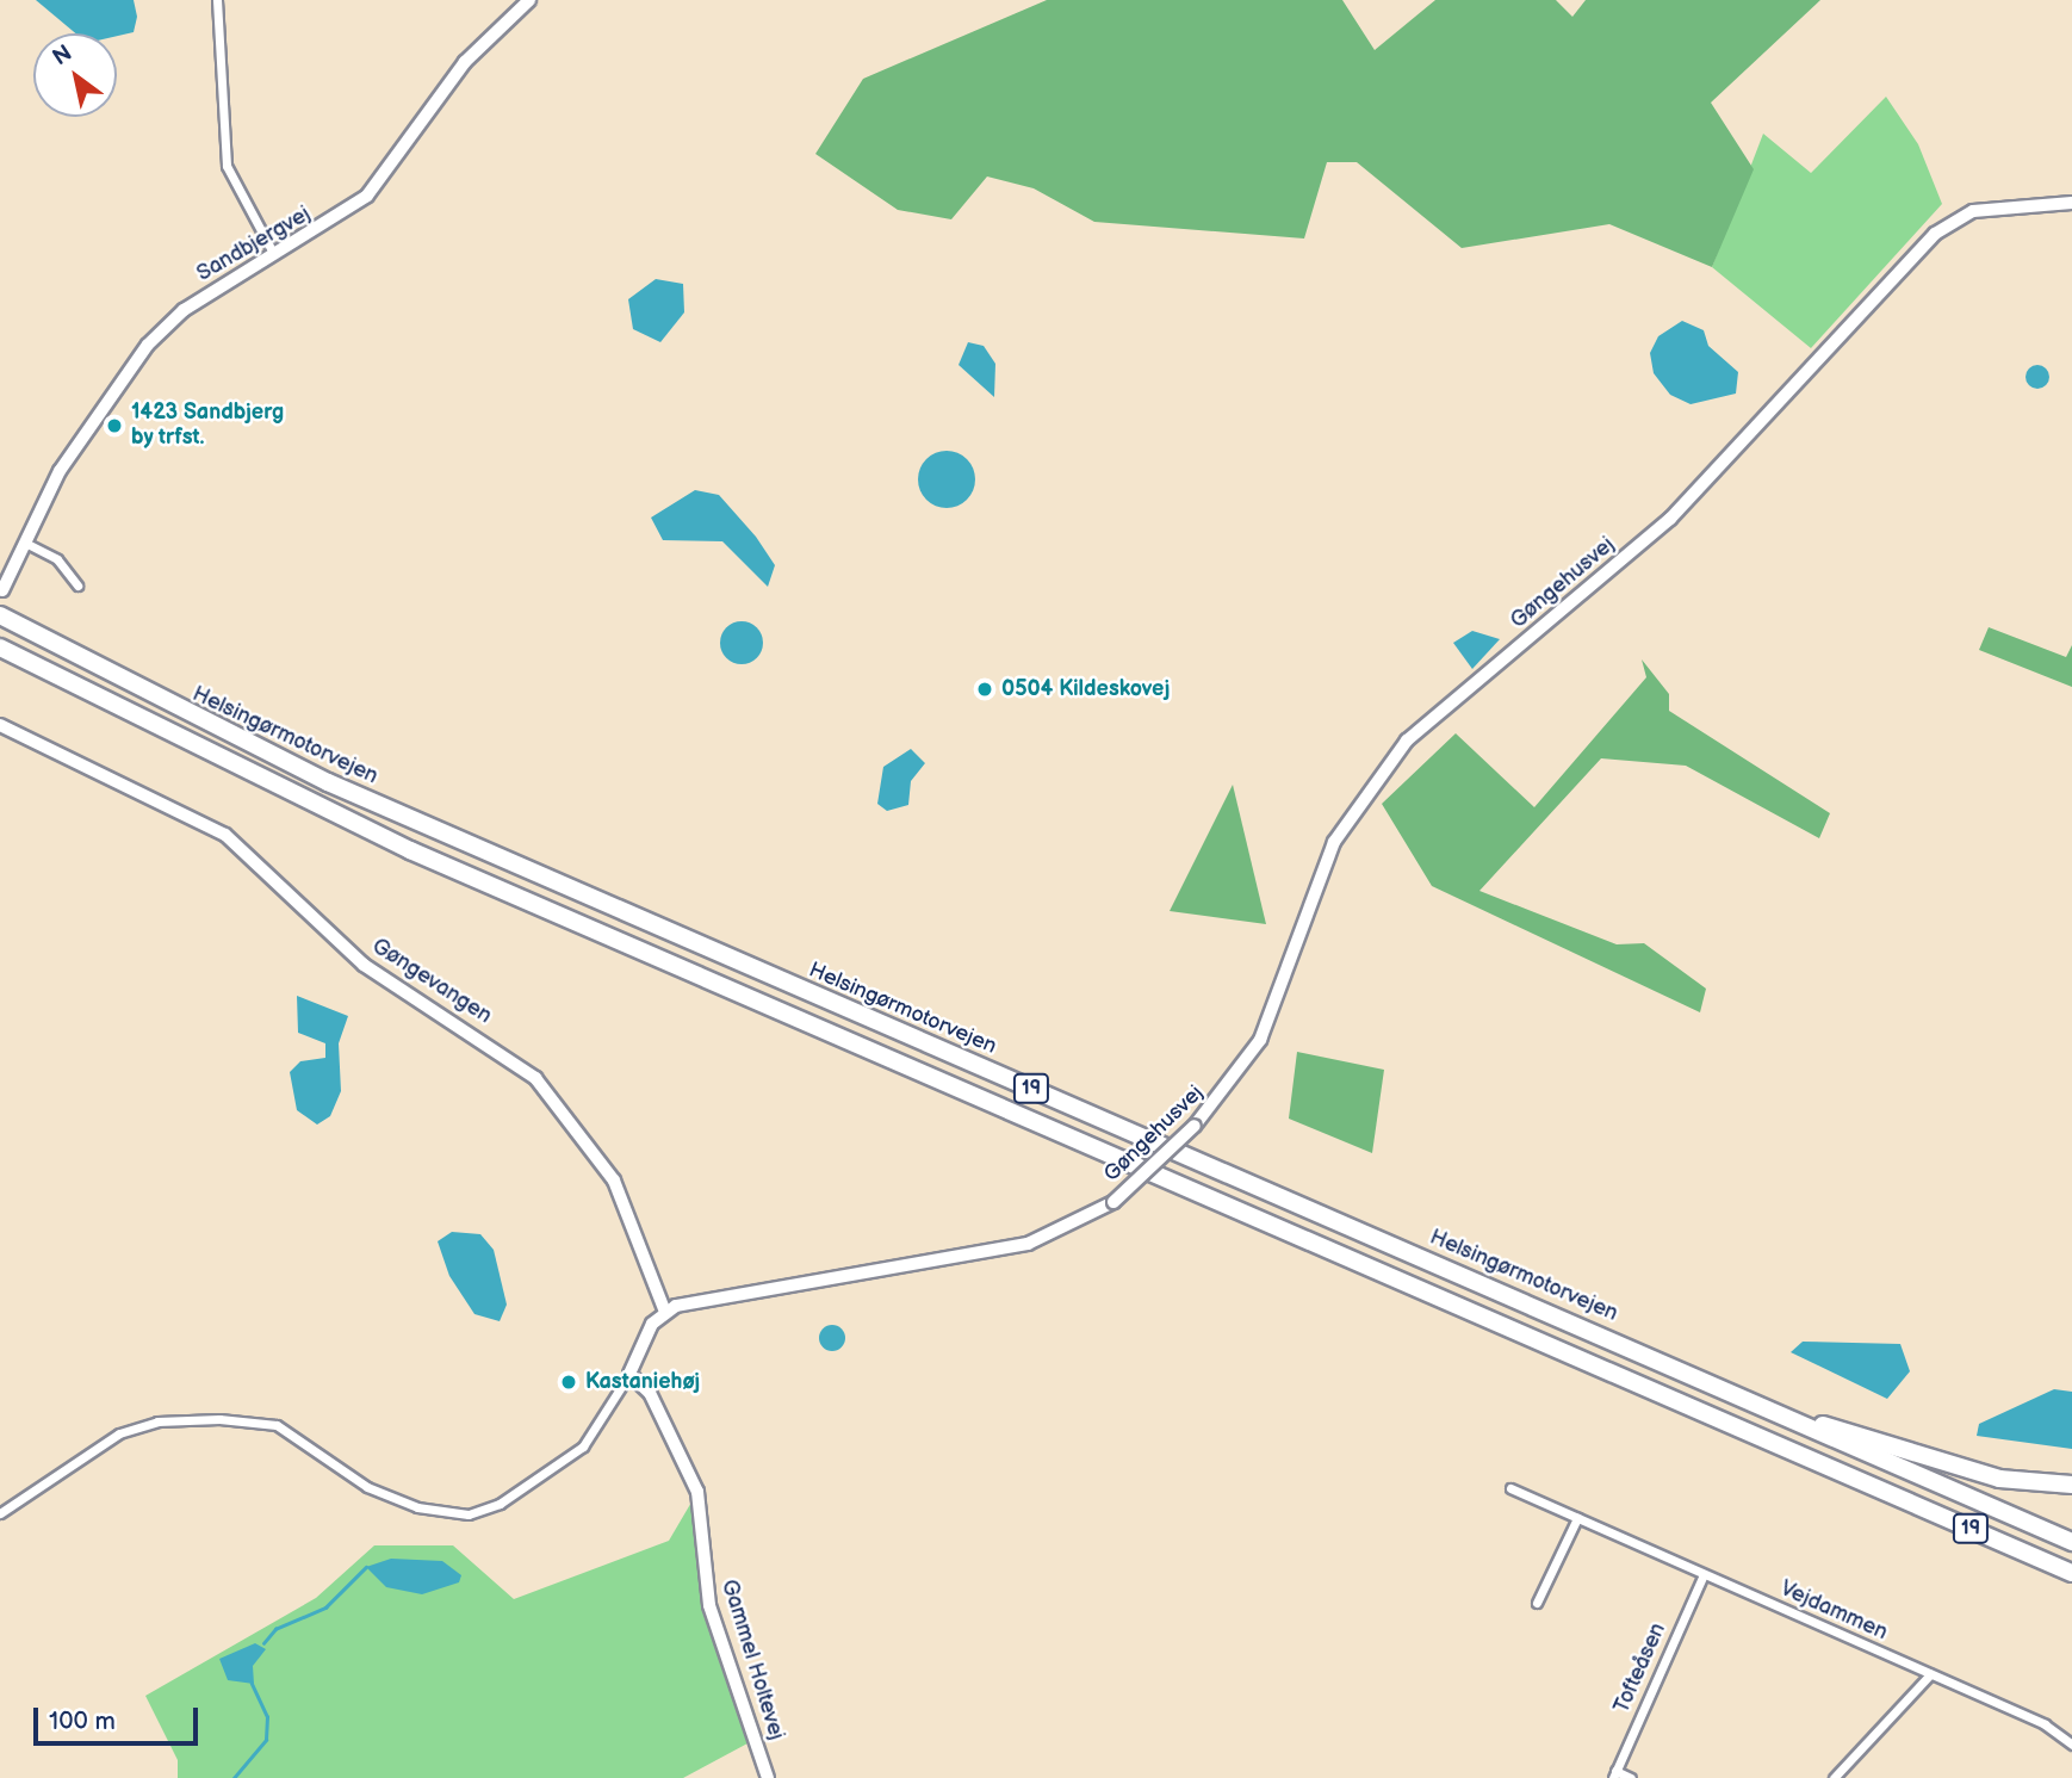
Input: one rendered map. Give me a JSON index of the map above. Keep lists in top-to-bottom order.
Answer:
{
  "streets": {
    "highway": ["Helsingørmotorvejen", "19"],
    "street": [
      "Sandbjergvej",
      "Gøngehusvej",
      "Gøngevangen",
      "Vejdammen",
      "Gammel Holtevej",
      "Tofteåsen"
    ]
  },
  "crossings": [
    ["Gøngehusvej", "Gøngevangen"],
    ["Vejdammen", "Tofteåsen"]
  ],
  "places": ["1423 Sandbjerg by trfst.", "0504 Kildeskovej", "Kastaniehøj"],
  "scale_bar": "100 m",
  "north": "top left"
}
